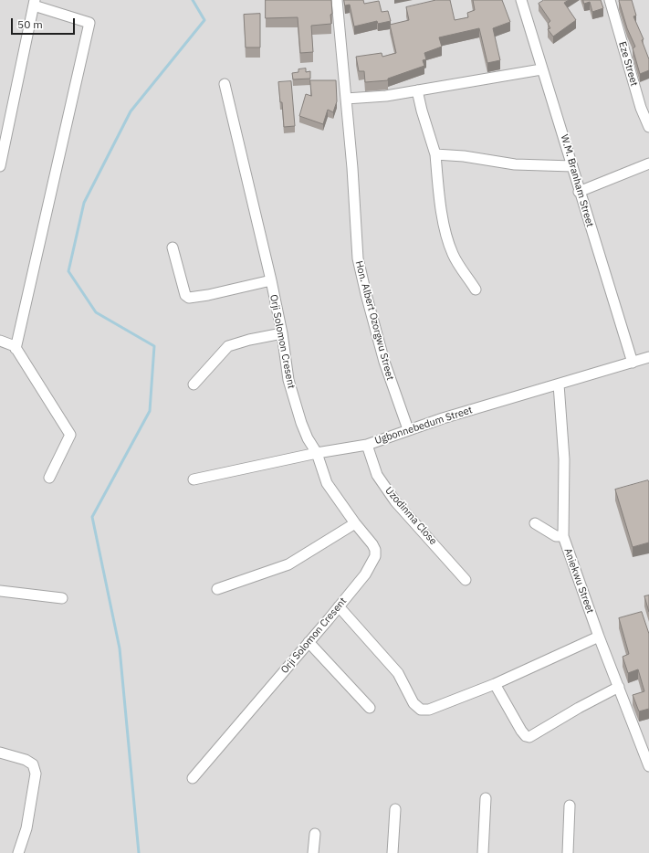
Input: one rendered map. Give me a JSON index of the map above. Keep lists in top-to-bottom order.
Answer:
{
  "streets": {
    "street": [
      "Eze Street",
      "W.M. Branham Street",
      "Hon. Albert Ozorgwu Street",
      "Orji Solomon Cresent",
      "Ugbonnebedum Street",
      "Uzodinma Close",
      "Aniekwu Street"
    ]
  },
  "crossings": [
    ["W.M. Branham Street", "Ugbonnebedum Street"],
    ["Hon. Albert Ozorgwu Street", "Ugbonnebedum Street"],
    ["Orji Solomon Cresent", "Ugbonnebedum Street"],
    ["Ugbonnebedum Street", "Uzodinma Close"],
    ["Ugbonnebedum Street", "Aniekwu Street"]
  ],
  "scale_bar": "50 m"
}
